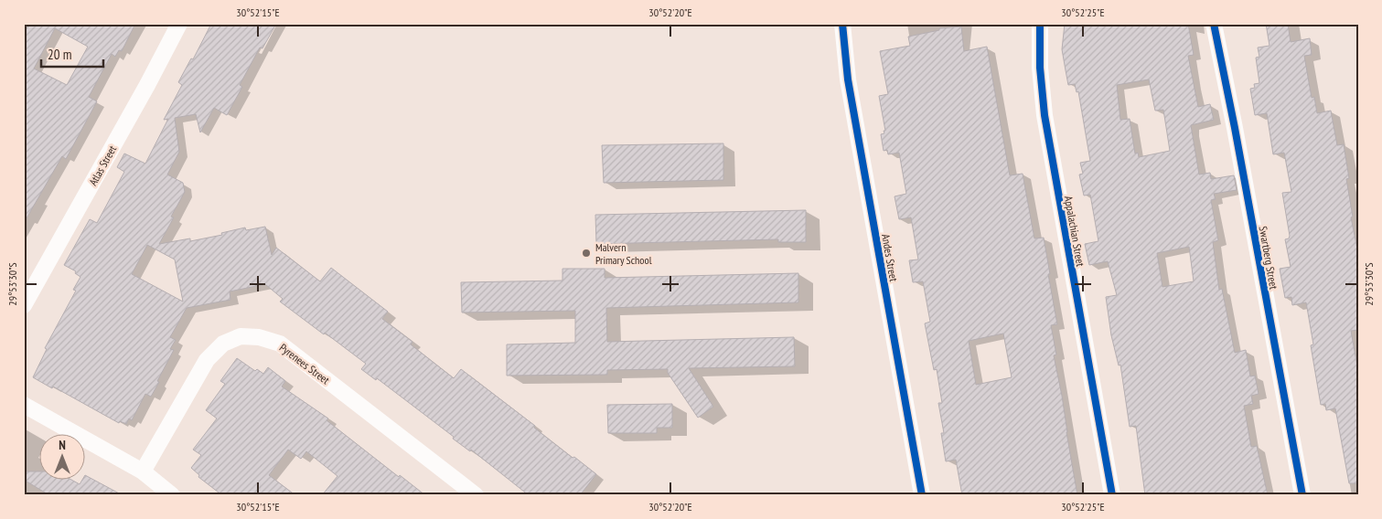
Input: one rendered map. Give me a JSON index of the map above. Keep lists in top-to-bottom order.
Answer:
{
  "streets": {
    "street": [
      "Atlas Street",
      "Appalachian Street",
      "Andes Street",
      "Swartberg Street",
      "Pyrenees Street"
    ]
  },
  "places": ["Malvern Primary School"],
  "scale_bar": "20 m",
  "north": "top",
  "coordinates": [
    "30°52'15\"E",
    "30°52'20\"E",
    "30°52'25\"E",
    "29°53'30\"S"
  ]
}
